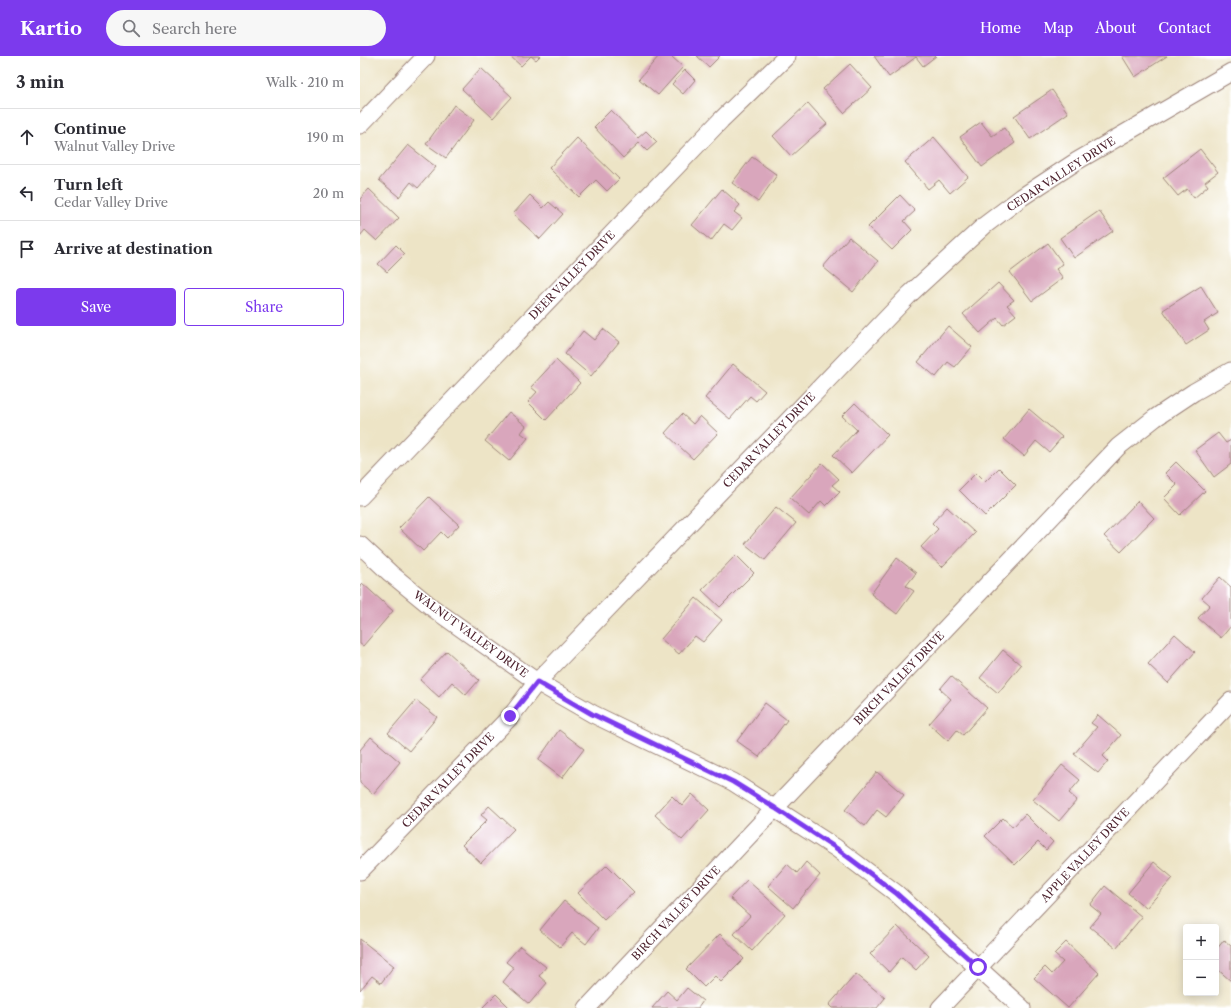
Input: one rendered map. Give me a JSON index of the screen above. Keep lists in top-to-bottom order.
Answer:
{
  "streets": {
    "street": [
      "CEDAR VALLEY DRIVE",
      "DEER VALLEY DRIVE",
      "WALNUT VALLEY DRIVE",
      "BIRCH VALLEY DRIVE",
      "APPLE VALLEY DRIVE"
    ]
  },
  "crossings": [
    ["CEDAR VALLEY DRIVE", "WALNUT VALLEY DRIVE"],
    ["WALNUT VALLEY DRIVE", "BIRCH VALLEY DRIVE"],
    ["WALNUT VALLEY DRIVE", "APPLE VALLEY DRIVE"]
  ],
  "page": {
    "header": "Kartio",
    "search": "Search here",
    "nav": [
      "Home",
      "Map",
      "About",
      "Contact"
    ],
    "heading": ["3 min", "Walk · 210 m"],
    "list": [
      ["Continue", "Walnut Valley Drive", "190 m"],
      ["Turn left", "Cedar Valley Drive", "20 m"],
      "Arrive at destination"
    ],
    "buttons": ["Save", "Share"],
    "map_buttons": ["+", "−"]
  }
}
